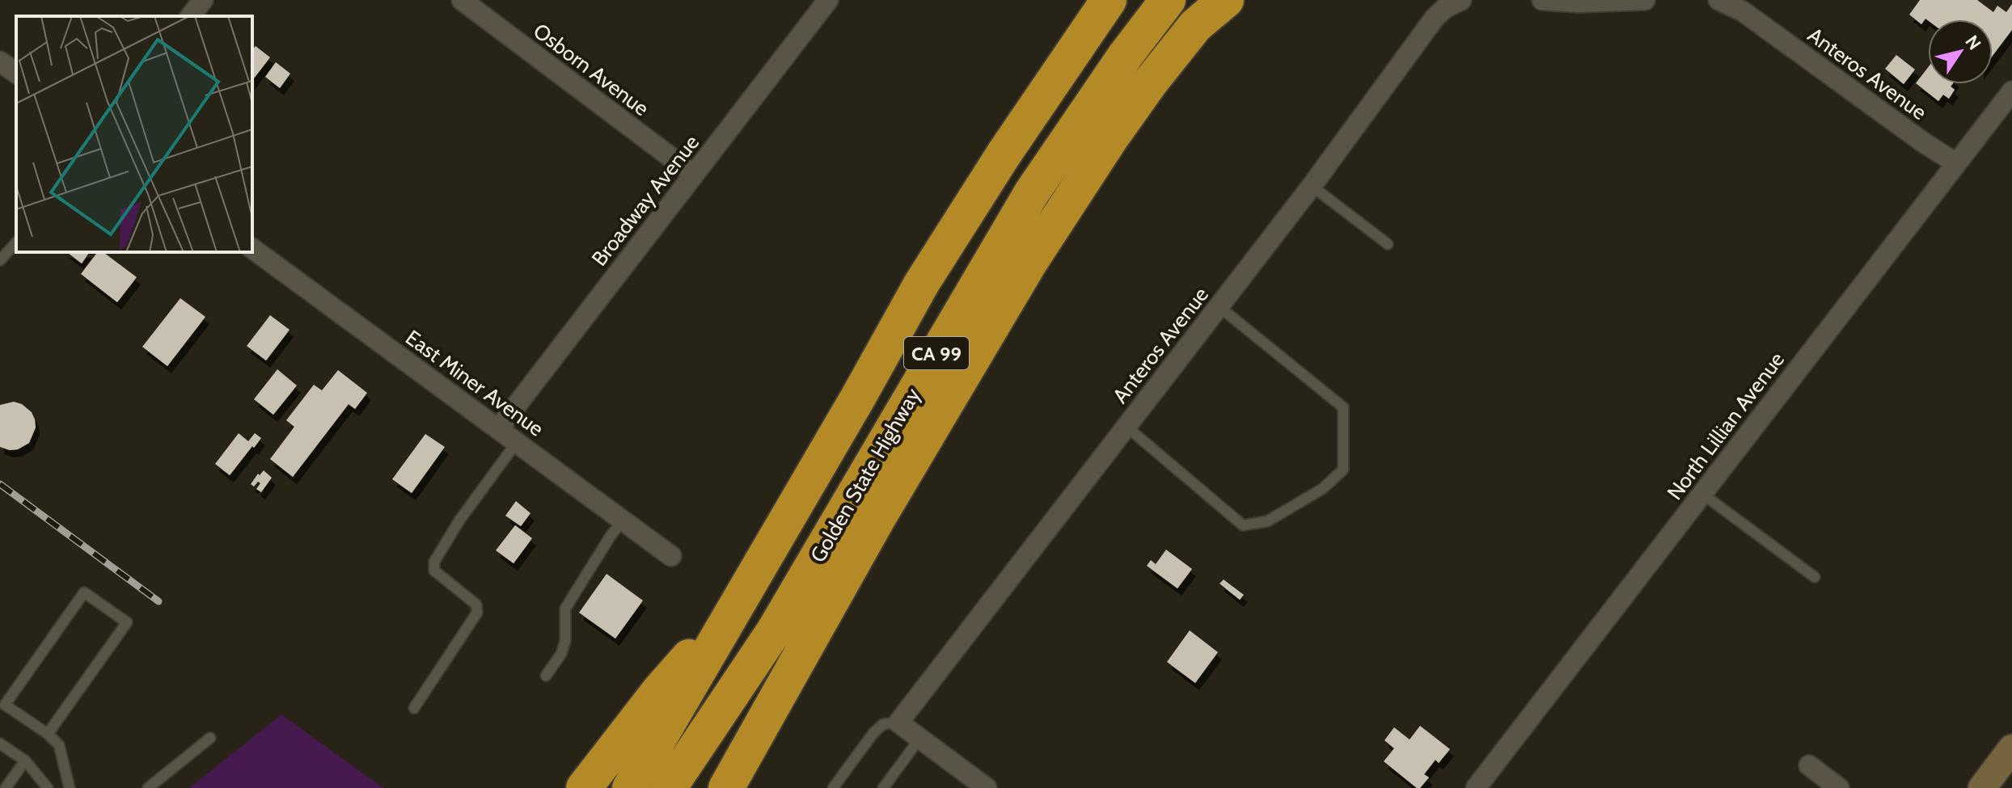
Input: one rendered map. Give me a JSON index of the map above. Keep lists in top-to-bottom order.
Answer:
{
  "streets": {
    "highway": ["CA 99", "Golden State Highway"],
    "street": [
      "Osborn Avenue",
      "Anteros Avenue",
      "Broadway Avenue",
      "East Miner Avenue",
      "North Lillian Avenue"
    ]
  },
  "crossings": [
    ["Osborn Avenue", "Broadway Avenue"],
    ["Anteros Avenue", "North Lillian Avenue"],
    ["Broadway Avenue", "East Miner Avenue"]
  ],
  "north": "top right"
}
